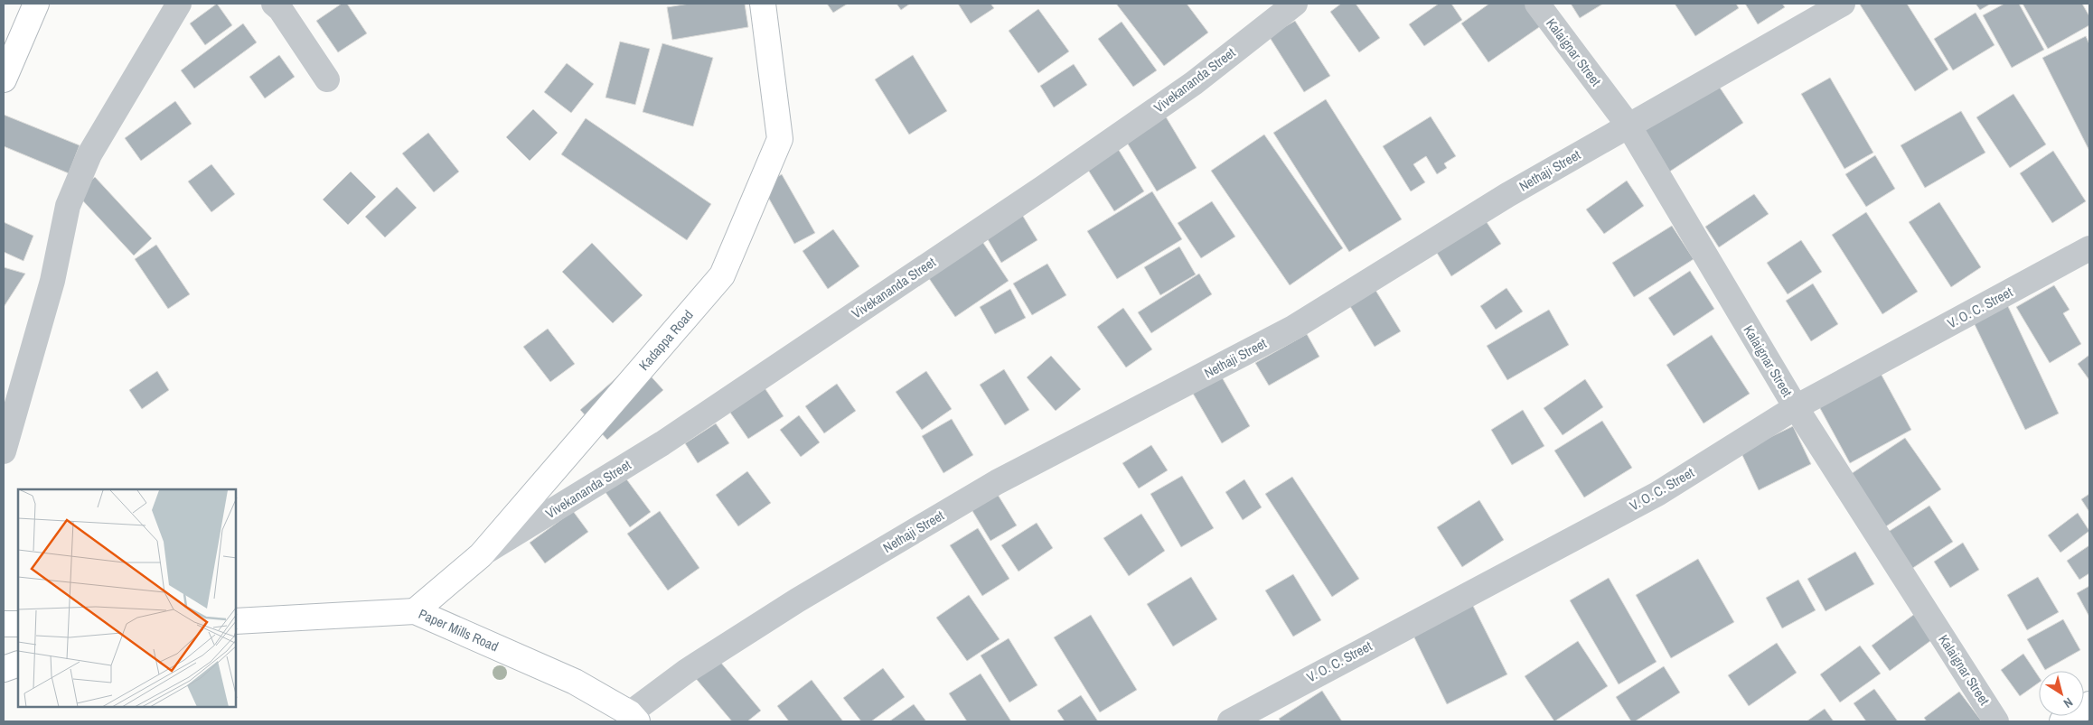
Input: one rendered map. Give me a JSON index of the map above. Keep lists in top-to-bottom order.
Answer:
{
  "streets": {
    "main road": ["Kadappa Road", "Paper Mills Road"],
    "street": [
      "Kalaignar Street",
      "Vivekananda Street",
      "Nethaji Street",
      "V. O. C. Street"
    ]
  },
  "crossings": [
    ["Kalaignar Street", "Nethaji Street"],
    ["Kalaignar Street", "V. O. C. Street"],
    ["Vivekananda Street", "Kadappa Road"],
    ["Nethaji Street", "Paper Mills Road"],
    ["Kadappa Road", "Paper Mills Road"]
  ],
  "north": "bottom right"
}
